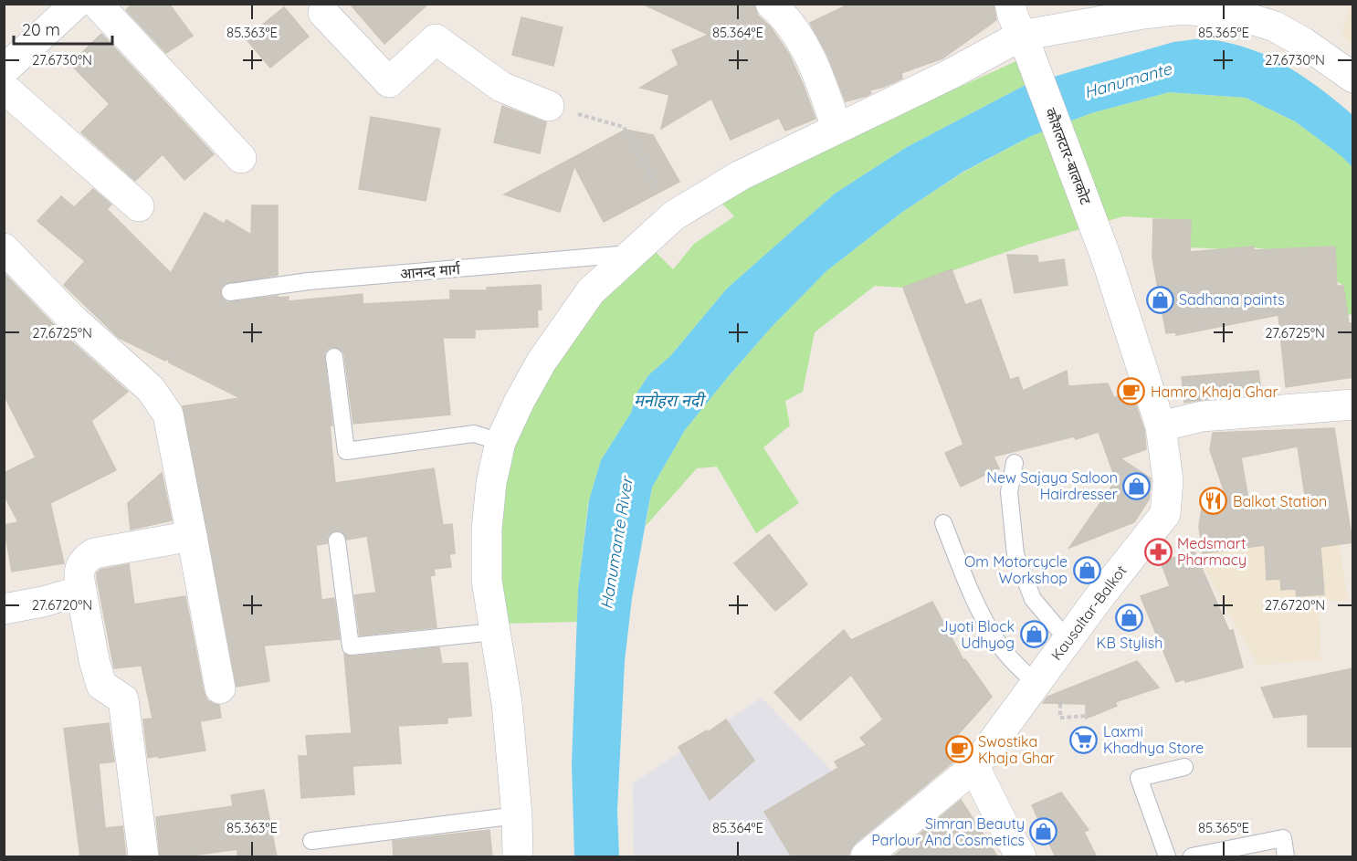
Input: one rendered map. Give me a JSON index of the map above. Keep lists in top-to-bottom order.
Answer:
{
  "streets": {
    "street": ["कौशलटार-बालकोट", "Kausaltar-Balkot"],
    "lane": ["आनन्द मार्ग"]
  },
  "crossings": [
    ["कौशलटार-बालकोट", "Kausaltar-Balkot"]
  ],
  "water": ["Hanumante", "मनोहरा नदी", "Hanumante River"],
  "places": {
    "shop": [
      "Sadhana paints",
      "New Sajaya Saloon Hairdresser",
      "Om Motorcycle Workshop",
      "KB Stylish",
      "Jyoti Block Udhyog",
      "Simran Beauty Parlour And Cosmetics"
    ],
    "cafe": ["Hamro Khaja Ghar", "Swostika Khaja Ghar"],
    "restaurant": ["Balkot Station"],
    "pharmacy": ["Medsmart Pharmacy"],
    "supermarket": ["Laxmi Khadhya Store"]
  },
  "scale_bar": "20 m",
  "coordinates": [
    "85.363°E",
    "85.364°E",
    "85.365°E",
    "27.6730°N",
    "27.6725°N",
    "27.6720°N"
  ]
}
